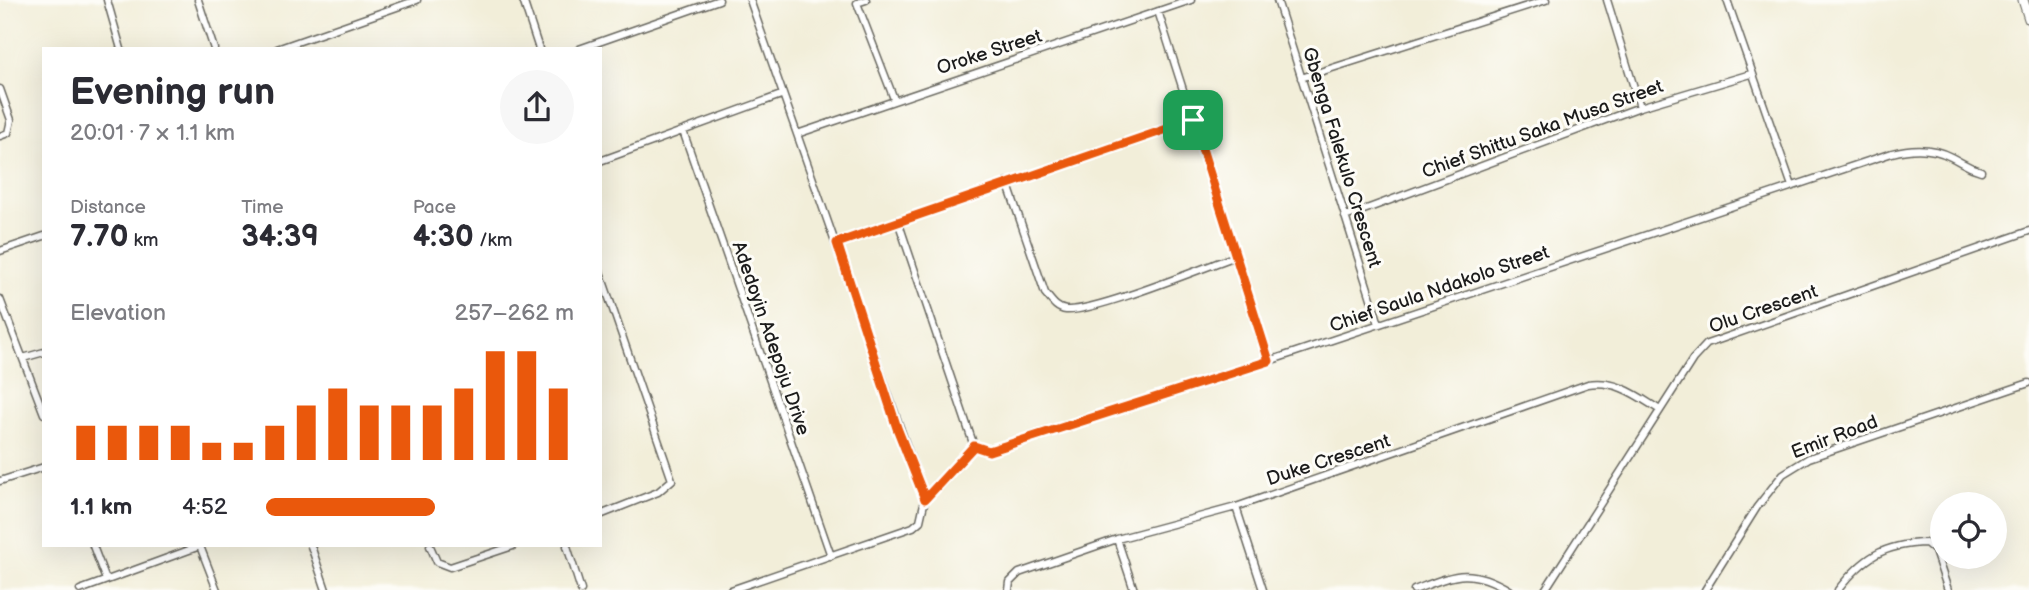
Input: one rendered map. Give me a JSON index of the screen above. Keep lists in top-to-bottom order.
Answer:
{
  "streets": {
    "street": [
      "Oroke Street",
      "Chief Shittu Saka Musa Street",
      "Gbenga Falekulo Crescent",
      "Chief Saula Ndakolo Street",
      "Olu Crescent",
      "Adedoyin Adepoju Drive",
      "Emir Road",
      "Duke Crescent"
    ]
  },
  "crossings": [
    ["Chief Shittu Saka Musa Street", "Gbenga Falekulo Crescent"],
    ["Gbenga Falekulo Crescent", "Chief Saula Ndakolo Street"],
    ["Olu Crescent", "Duke Crescent"]
  ],
  "page": {
    "heading": ["Evening run", "20:01 · 7 × 1.1 km"],
    "stats": [
      ["Distance", "7.70 km"],
      ["Time", "34:39"],
      ["Pace", "4:30 /km"]
    ],
    "chart": ["Elevation", "257–262 m"],
    "list": [
      {
        "name": "1.1 km",
        "note": "4:52"
      }
    ]
  }
}
